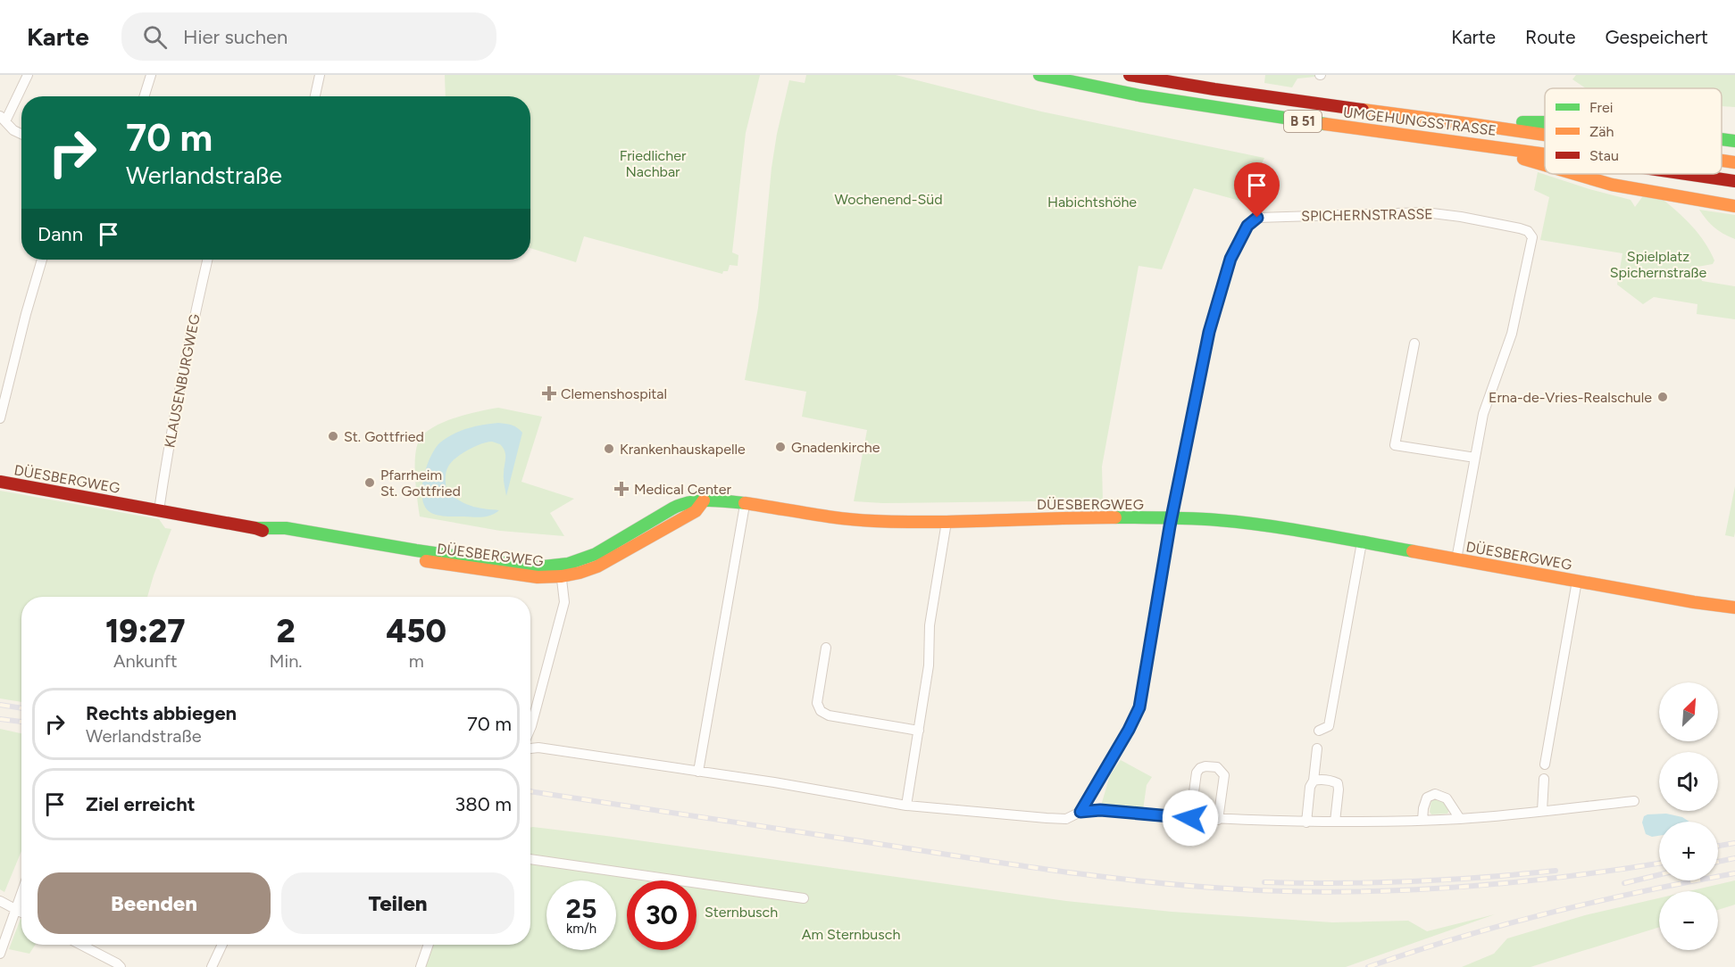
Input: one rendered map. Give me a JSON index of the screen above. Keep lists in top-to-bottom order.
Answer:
{
  "streets": {
    "main road": ["B 51", "UMGEHUNGSSTRASSE", "DÜESBERGWEG"],
    "street": ["SPICHERNSTRASSE", "KLAUSENBURGWEG"]
  },
  "crossings": [
    ["SPICHERNSTRASSE", "DÜESBERGWEG"],
    ["KLAUSENBURGWEG", "DÜESBERGWEG"]
  ],
  "parks": [
    "Friedlicher Nachbar",
    "Wochenend-Süd",
    "Habichtshöhe",
    "Spielplatz Spichernstraße",
    "Sternbusch",
    "Am Sternbusch"
  ],
  "places": {
    "health": ["Clemenshospital", "Medical Center"],
    "other": [
      "Erna-de-Vries-Realschule",
      "St. Gottfried",
      "Gnadenkirche",
      "Krankenhauskapelle",
      "Pfarrheim St. Gottfried"
    ]
  },
  "legend": ["Frei", "Zäh", "Stau"],
  "north": "top right",
  "page": {
    "header": "Karte",
    "search": "Hier suchen",
    "nav": ["Karte", "Route", "Gespeichert"],
    "turn": ["70 m", "Werlandstraße"],
    "then": "Dann",
    "eta": [
      "19:27",
      "Ankunft",
      "2",
      "Min.",
      "450",
      "m"
    ],
    "map_buttons": ["+", "−"],
    "list": [
      {
        "name": "Rechts abbiegen",
        "note": "Werlandstraße",
        "value": "70 m"
      },
      {
        "name": "Ziel erreicht",
        "value": "380 m"
      }
    ],
    "buttons": ["Beenden", "Teilen"],
    "speed": "25 km/h",
    "limit": "30"
  }
}
